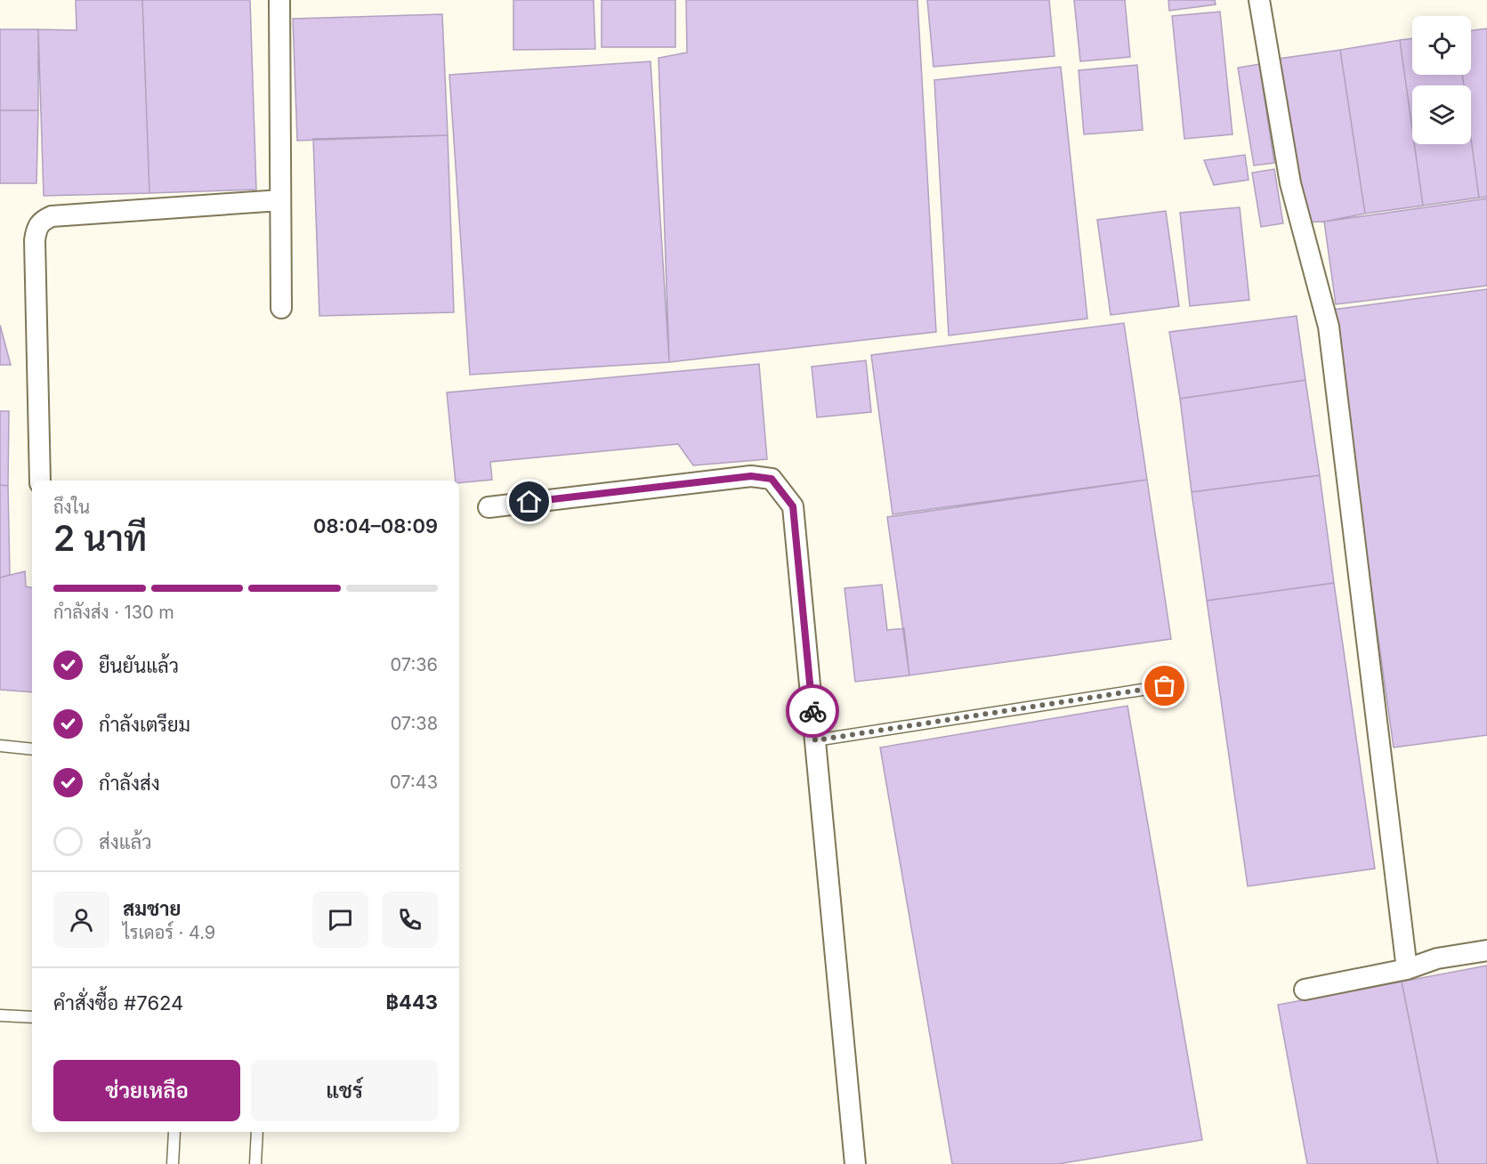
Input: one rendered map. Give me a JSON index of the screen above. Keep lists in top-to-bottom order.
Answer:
{
  "page": {
    "heading": ["2 นาที", "ถึงใน", "08:04–08:09"],
    "panel": [
      "สมชาย",
      "ไรเดอร์ · 4.9",
      "คำสั่งซื้อ #7624",
      "฿443"
    ],
    "bar": "กำลังส่ง · 130 m",
    "list": [
      ["ยืนยันแล้ว", "07:36"],
      ["กำลังเตรียม", "07:38"],
      ["กำลังส่ง", "07:43"],
      "ส่งแล้ว"
    ],
    "buttons": ["ช่วยเหลือ", "แชร์"]
  }
}
